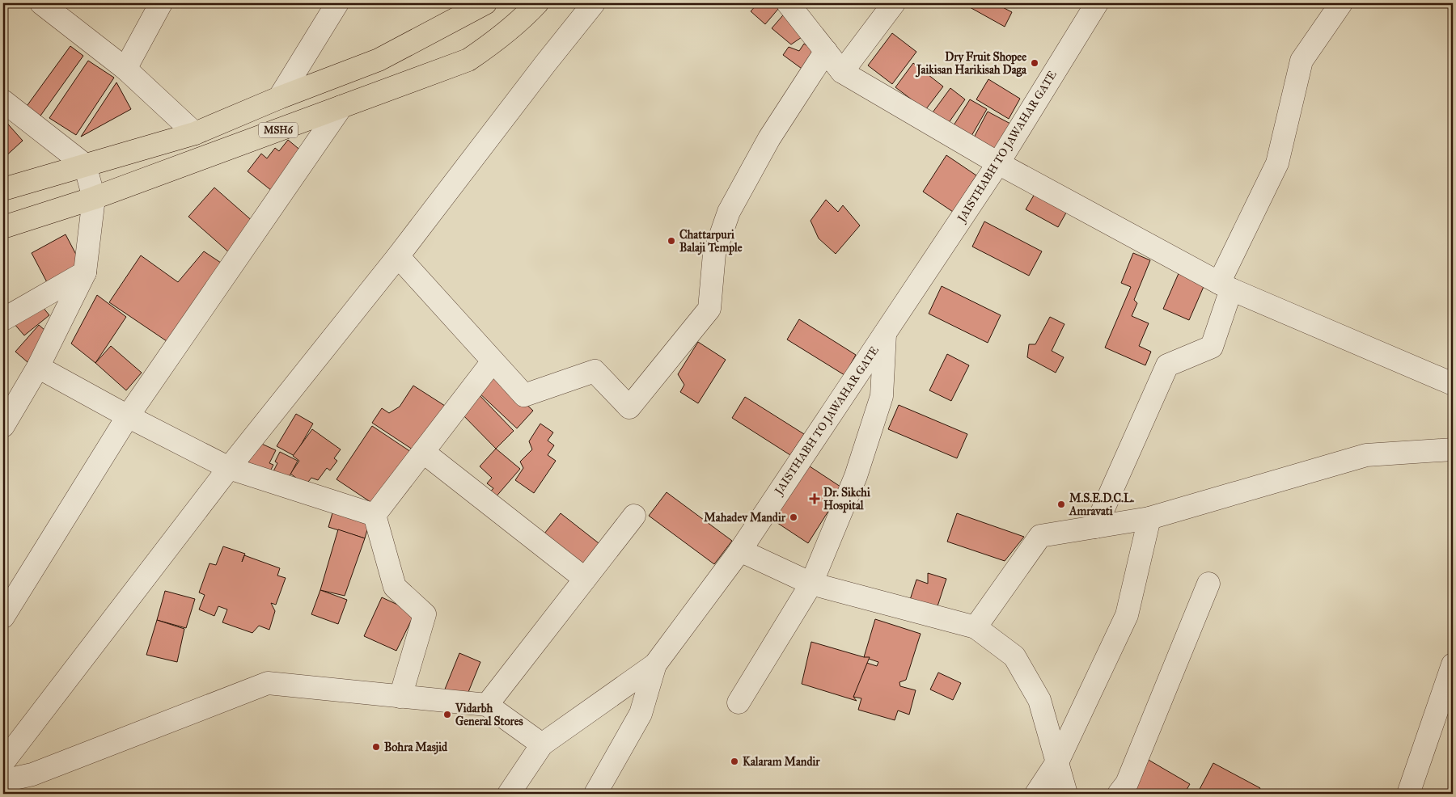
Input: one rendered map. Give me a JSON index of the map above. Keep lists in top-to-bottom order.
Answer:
{
  "streets": {
    "main road": ["MSH6"],
    "street": ["JAISTHABH TO JAWAHAR GATE"]
  },
  "places": {
    "other": [
      "Dry Fruit Shopee Jaikisan Harikisah Daga",
      "Chattarpuri Balaji Temple",
      "M.S.E.D.C.L. Amravati",
      "Mahadev Mandir",
      "Vidarbh General Stores",
      "Bohra Masjid",
      "Kalaram Mandir"
    ],
    "health": ["Dr. Sikchi Hospital"]
  }
}
